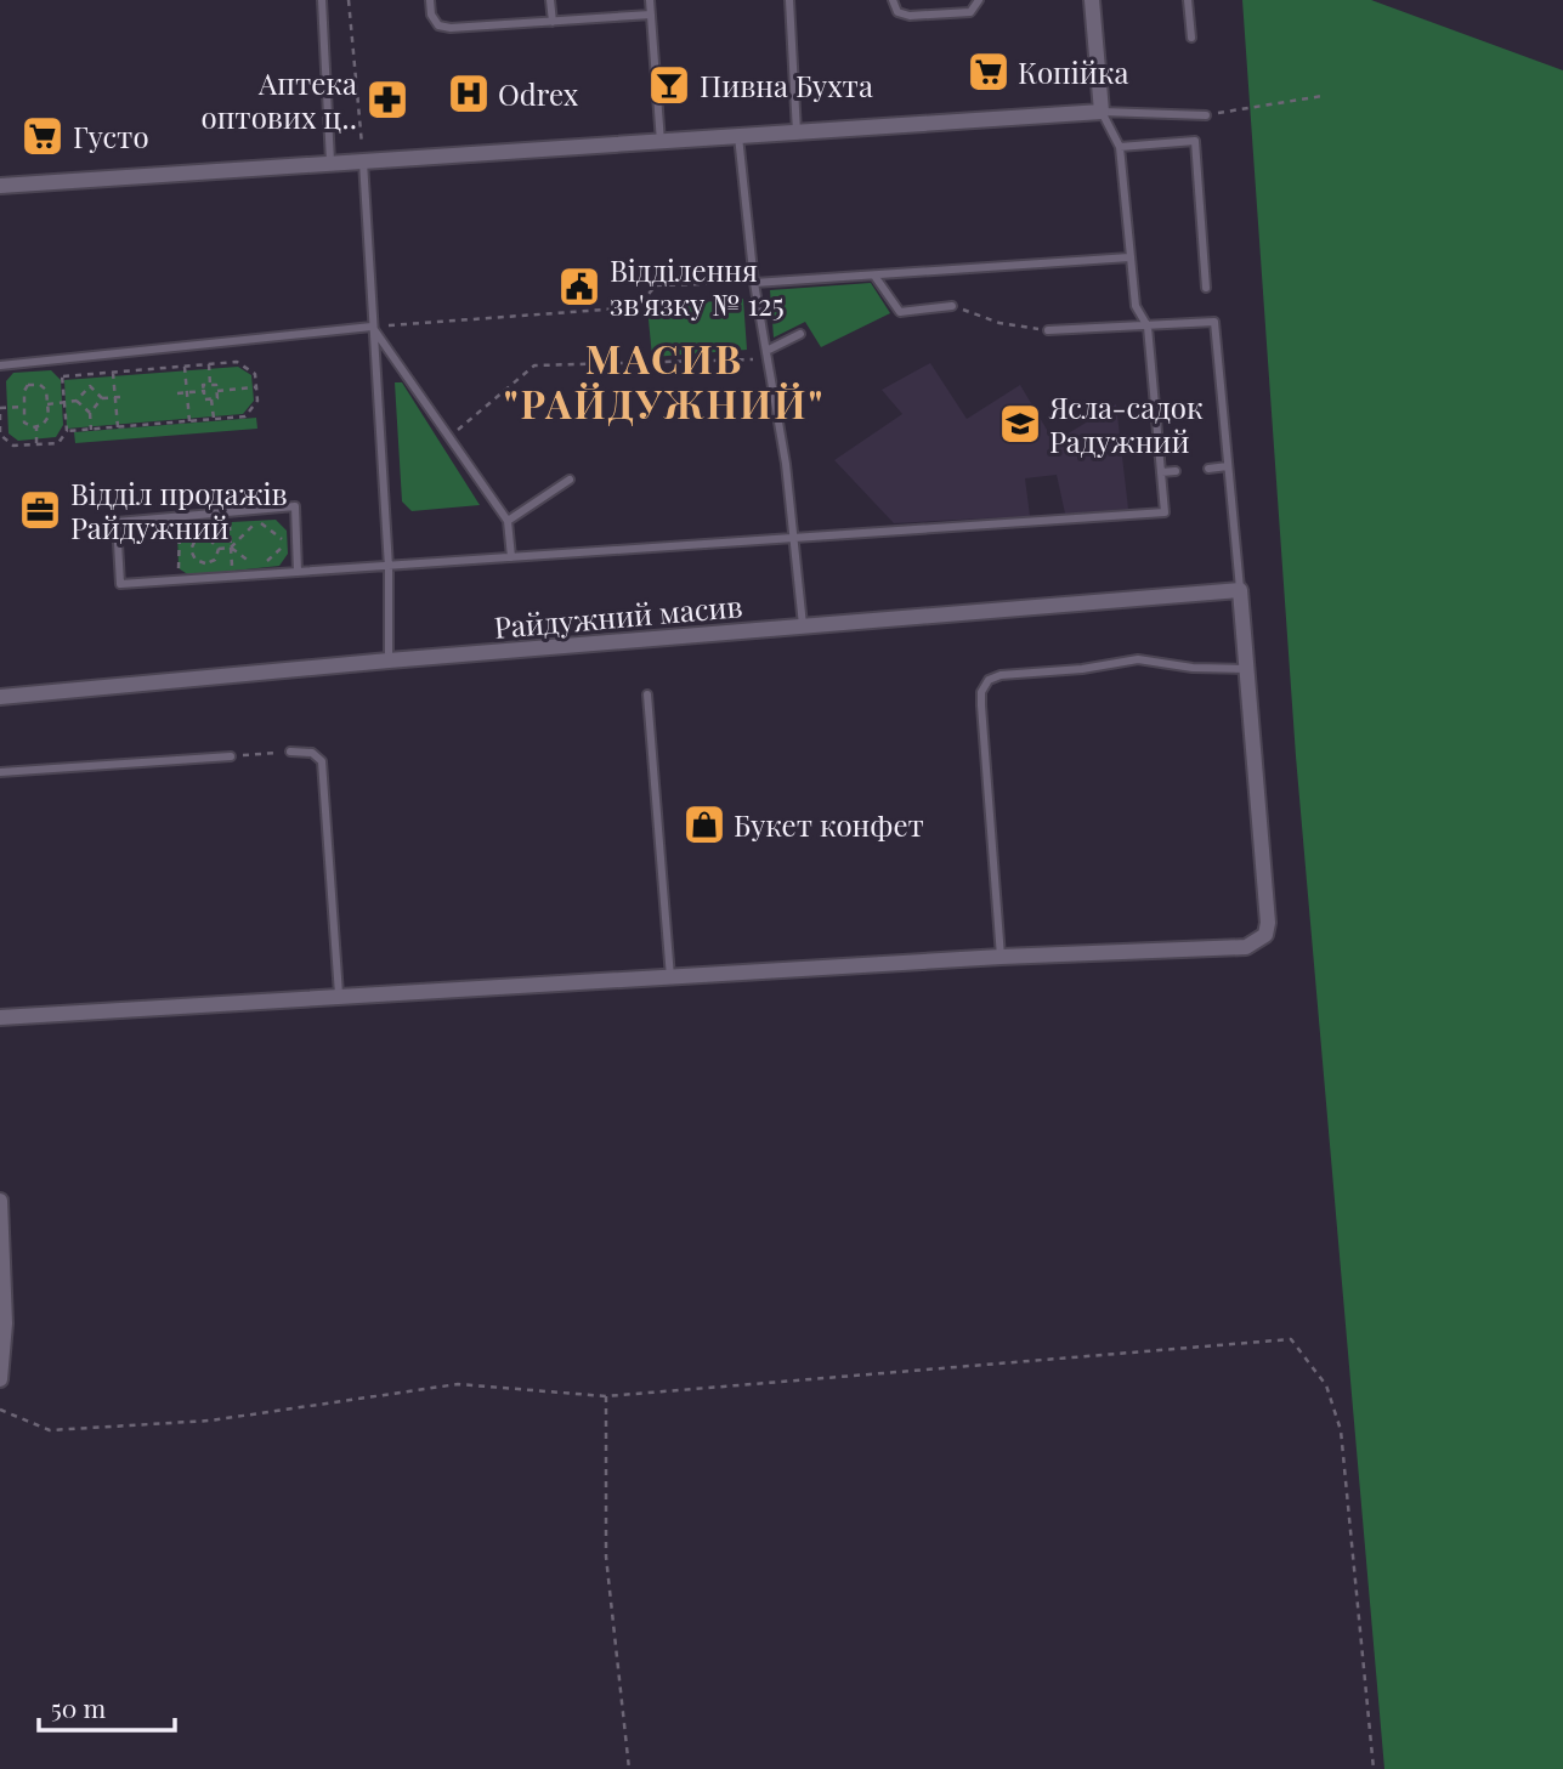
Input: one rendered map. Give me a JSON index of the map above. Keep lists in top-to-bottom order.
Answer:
{
  "streets": {
    "street": ["Райдужний масив"]
  },
  "districts": ["МАСИВ \"РАЙДУЖНИЙ\""],
  "places": {
    "supermarket": ["Копійка", "Густо"],
    "bar": ["Пивна Бухта"],
    "hospital": ["Odrex"],
    "pharmacy": ["Аптека оптових ц‥"],
    "public building": ["Відділення зв'язку № 125"],
    "school or university": ["Ясла-садок Радужний"],
    "office": ["Відділ продажів Райдужний"],
    "shop": ["Букет конфет"]
  },
  "scale_bar": "50 m"
}
